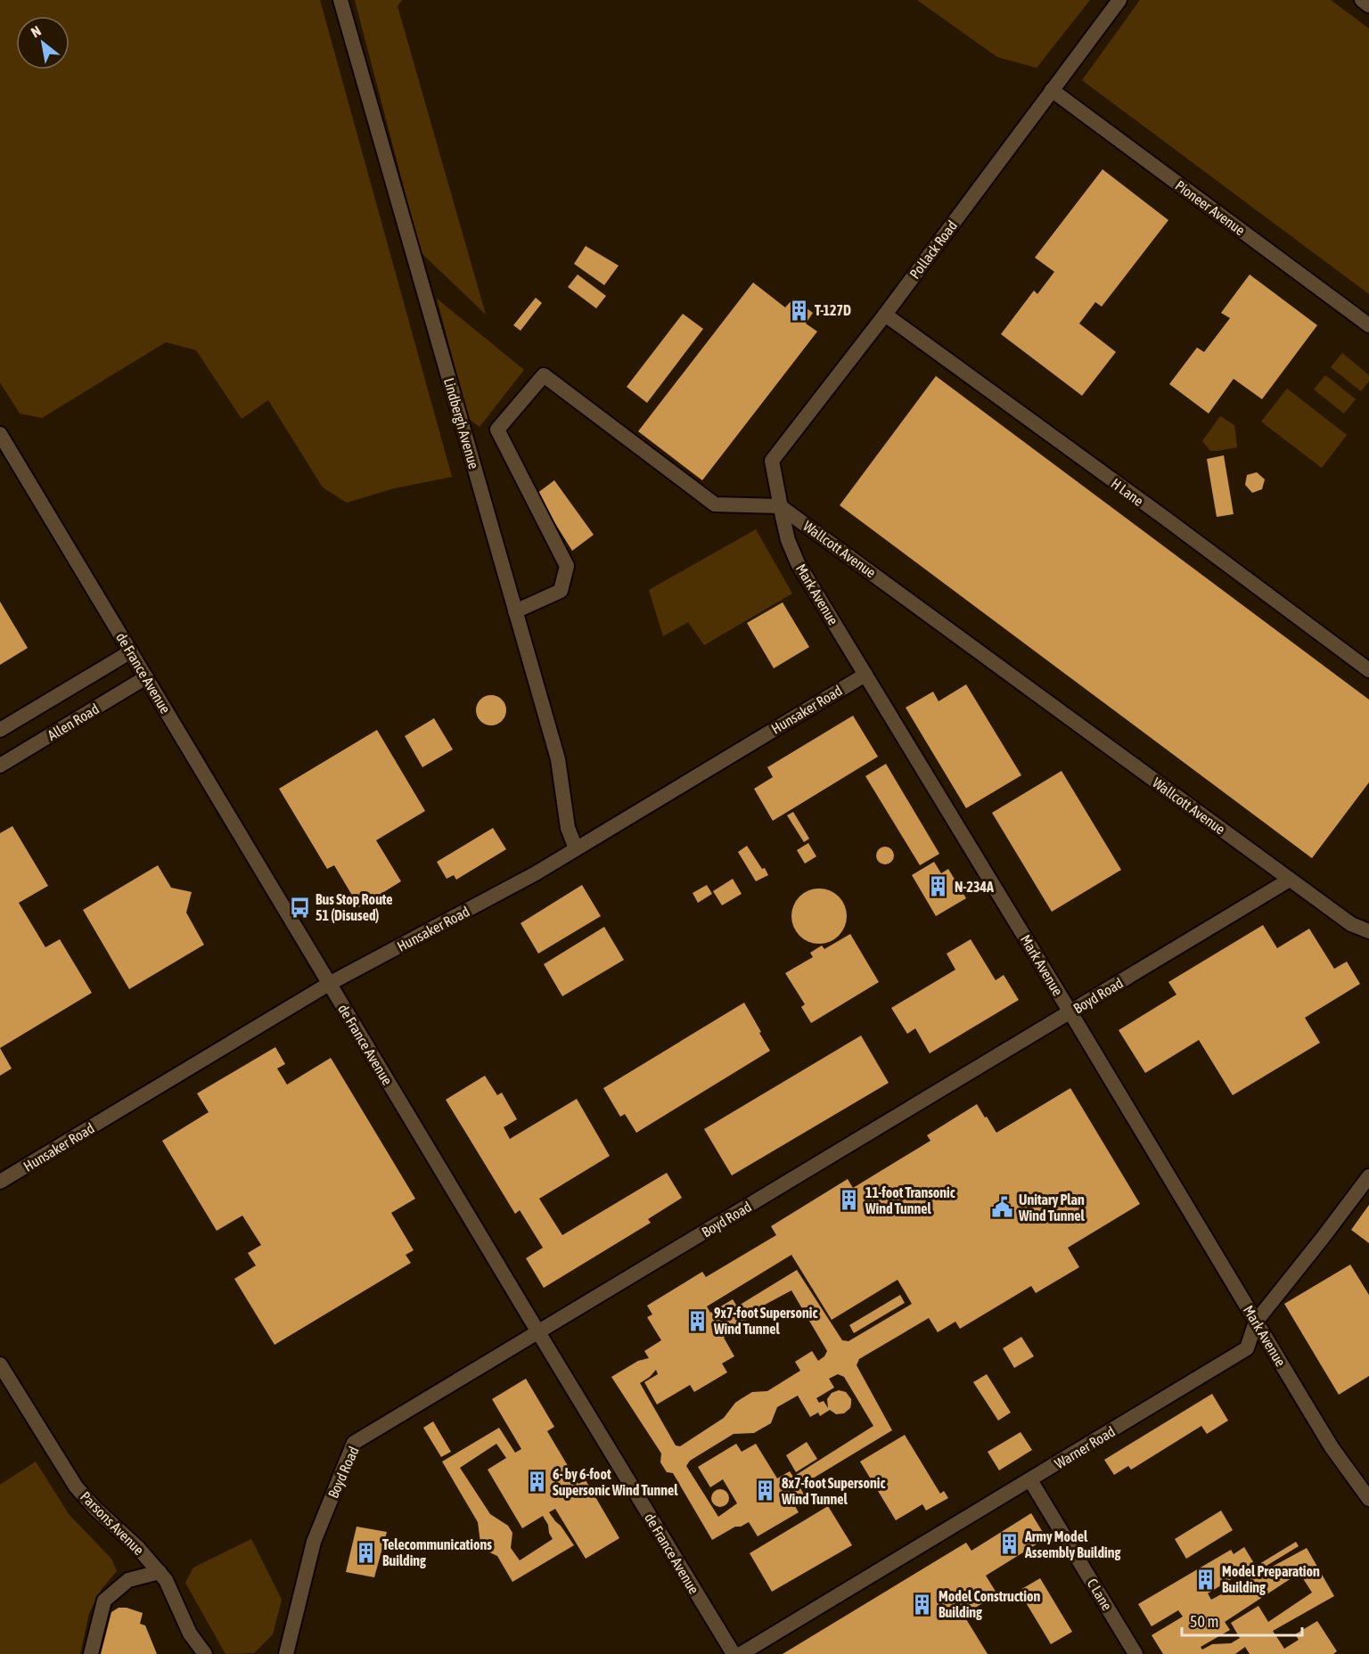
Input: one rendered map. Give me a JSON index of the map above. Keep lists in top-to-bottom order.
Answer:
{
  "streets": {
    "street": [
      "Pioneer Avenue",
      "Pollack Road",
      "Lindbergh Avenue",
      "H Lane",
      "Wallcott Avenue",
      "Mark Avenue",
      "de France Avenue",
      "Hunsaker Road",
      "Allen Road",
      "Boyd Road",
      "Warner Road",
      "Parsons Avenue",
      "C Lane"
    ]
  },
  "crossings": [
    ["Pioneer Avenue", "Pollack Road"],
    ["Pollack Road", "H Lane"],
    ["Pollack Road", "Wallcott Avenue"],
    ["Pollack Road", "Mark Avenue"],
    ["Lindbergh Avenue", "Hunsaker Road"],
    ["Wallcott Avenue", "Mark Avenue"],
    ["Wallcott Avenue", "Boyd Road"],
    ["Mark Avenue", "Hunsaker Road"],
    ["Mark Avenue", "Boyd Road"],
    ["Mark Avenue", "Warner Road"],
    ["de France Avenue", "Hunsaker Road"],
    ["de France Avenue", "Allen Road"],
    ["de France Avenue", "Boyd Road"],
    ["Warner Road", "C Lane"]
  ],
  "places": {
    "building": [
      "T-127D",
      "N-234A",
      "11-foot Transonic Wind Tunnel",
      "9x7-foot Supersonic Wind Tunnel",
      "6- by 6-foot Supersonic Wind Tunnel",
      "8x7-foot Supersonic Wind Tunnel",
      "Army Model Assembly Building",
      "Telecommunications Building",
      "Model Preparation Building",
      "Model Construction Building"
    ],
    "bus stop": ["Bus Stop Route 51 (Disused)"],
    "public building": ["Unitary Plan Wind Tunnel"]
  },
  "scale_bar": "50 m",
  "north": "top left"
}
